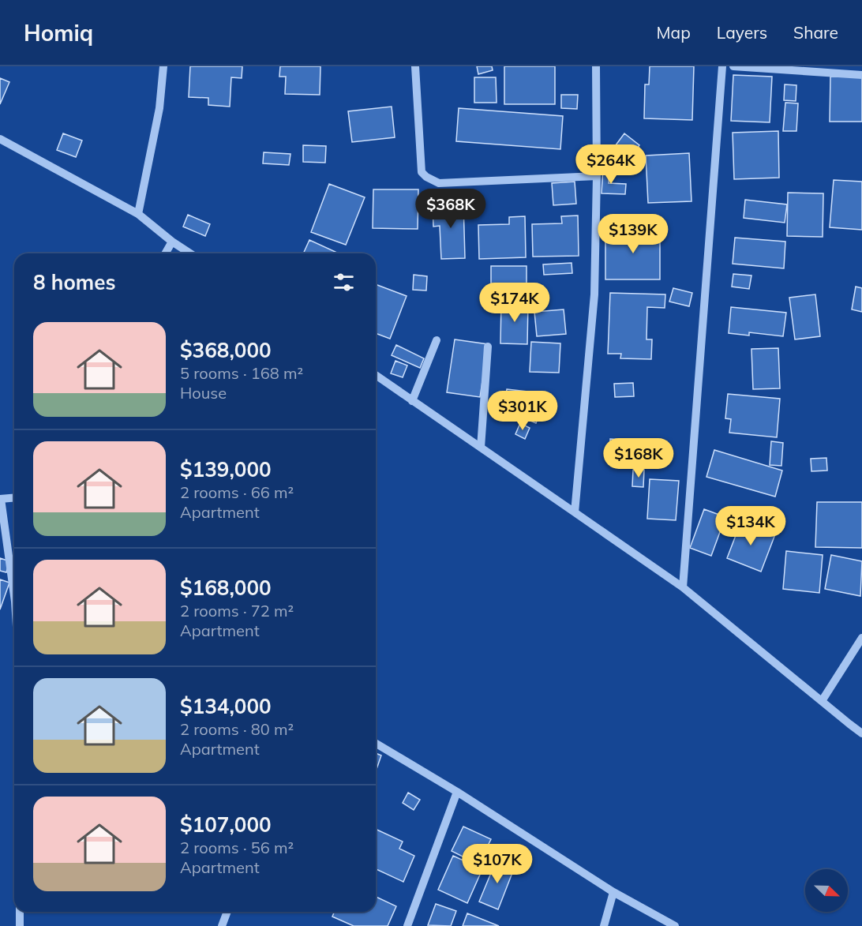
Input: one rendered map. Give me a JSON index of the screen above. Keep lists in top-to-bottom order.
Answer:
{
  "north": "bottom right",
  "page": {
    "header": "Homiq",
    "nav": ["Map", "Layers", "Share"],
    "price": [
      "$264K",
      "$368K",
      "$139K",
      "$174K",
      "$301K",
      "$168K",
      "$134K",
      "$107K"
    ],
    "heading": "8 homes",
    "list": [
      {
        "name": "$368,000",
        "note": "5 rooms · 168 m² · House"
      },
      {
        "name": "$139,000",
        "note": "2 rooms · 66 m² · Apartment"
      },
      {
        "name": "$168,000",
        "note": "2 rooms · 72 m² · Apartment"
      },
      {
        "name": "$134,000",
        "note": "2 rooms · 80 m² · Apartment"
      },
      {
        "name": "$107,000",
        "note": "2 rooms · 56 m² · Apartment"
      }
    ]
  }
}
